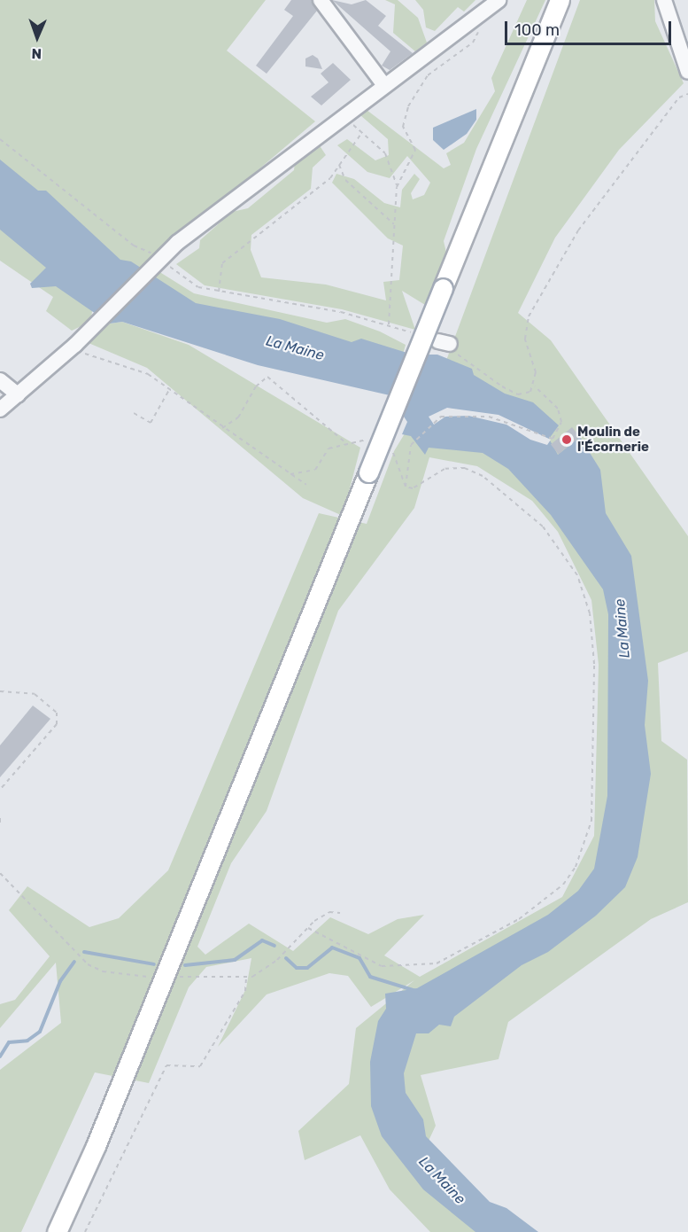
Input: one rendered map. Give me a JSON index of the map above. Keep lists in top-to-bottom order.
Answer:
{
  "water": ["La Maine"],
  "places": ["Moulin de l'Écornerie"],
  "scale_bar": "100 m",
  "north": "bottom"
}
